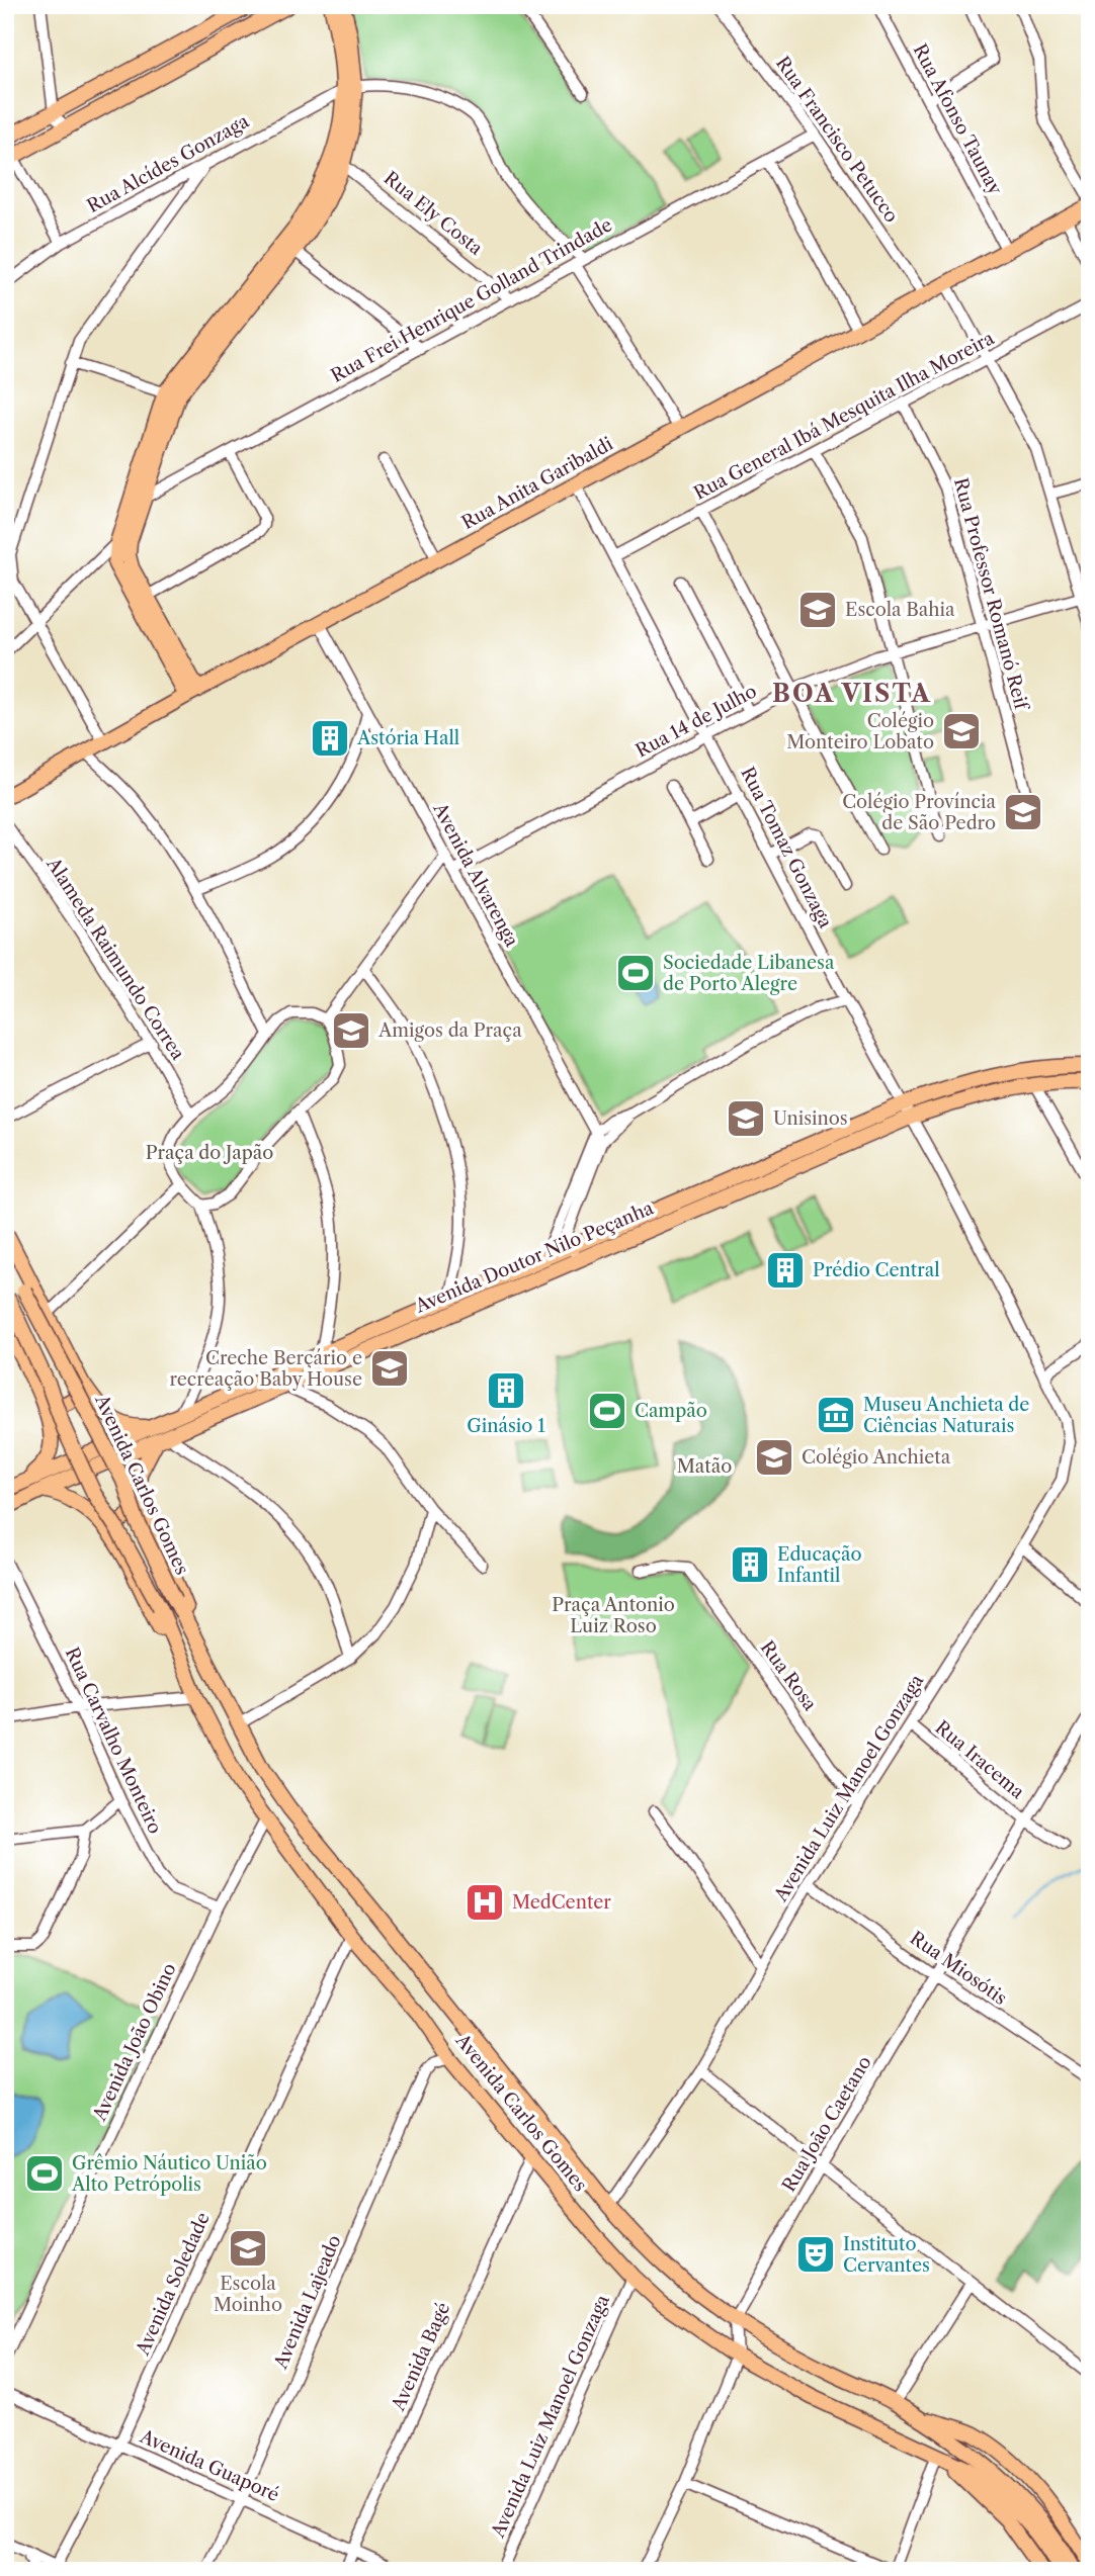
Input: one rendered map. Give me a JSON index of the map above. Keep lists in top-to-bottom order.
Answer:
{
  "streets": {
    "main road": ["Rua Anita Garibaldi", "Avenida Doutor Nilo Peçanha", "Avenida Carlos Gomes"],
    "street": [
      "Rua Afonso Taunay",
      "Rua Francisco Petucco",
      "Rua Alcídes Gonzaga",
      "Rua Ely Costa",
      "Rua Frei Henrique Golland Trindade",
      "Rua General Ibá Mesquita Ilha Moreira",
      "Rua Professor Romanó Reif",
      "Rua 14 de Julho",
      "Rua Tomaz Gonzaga",
      "Avenida Alvarenga",
      "Alameda Raimundo Correa",
      "Rua Rosa",
      "Rua Carvalho Monteiro",
      "Rua Iracema",
      "Avenida Luiz Manoel Gonzaga",
      "Rua Miosótis",
      "Avenida João Obino",
      "Rua João Caetano",
      "Avenida Soledade",
      "Avenida Lajeado",
      "Avenida Bagé",
      "Avenida Guaporé"
    ]
  },
  "crossings": [
    ["Rua Afonso Taunay", "Rua Anita Garibaldi"],
    ["Rua Francisco Petucco", "Rua Frei Henrique Golland Trindade"],
    ["Rua Francisco Petucco", "Rua Anita Garibaldi"],
    ["Rua Ely Costa", "Rua Frei Henrique Golland Trindade"],
    ["Rua General Ibá Mesquita Ilha Moreira", "Rua Professor Romanó Reif"],
    ["Rua General Ibá Mesquita Ilha Moreira", "Rua Tomaz Gonzaga"],
    ["Rua Anita Garibaldi", "Rua Tomaz Gonzaga"],
    ["Rua Anita Garibaldi", "Avenida Alvarenga"],
    ["Rua Professor Romanó Reif", "Rua 14 de Julho"],
    ["Rua 14 de Julho", "Rua Tomaz Gonzaga"],
    ["Rua 14 de Julho", "Avenida Alvarenga"],
    ["Rua Tomaz Gonzaga", "Avenida Doutor Nilo Peçanha"],
    ["Rua Tomaz Gonzaga", "Avenida Luiz Manoel Gonzaga"],
    ["Avenida Doutor Nilo Peçanha", "Avenida Carlos Gomes"],
    ["Avenida Carlos Gomes", "Avenida Luiz Manoel Gonzaga"],
    ["Avenida Carlos Gomes", "Avenida João Obino"],
    ["Avenida Carlos Gomes", "Rua João Caetano"],
    ["Avenida Carlos Gomes", "Avenida Soledade"],
    ["Avenida Carlos Gomes", "Avenida Lajeado"],
    ["Avenida Carlos Gomes", "Avenida Bagé"],
    ["Rua Rosa", "Avenida Luiz Manoel Gonzaga"],
    ["Rua Carvalho Monteiro", "Avenida João Obino"],
    ["Rua Iracema", "Avenida Luiz Manoel Gonzaga"],
    ["Rua Iracema", "Rua João Caetano"],
    ["Avenida Luiz Manoel Gonzaga", "Rua Miosótis"],
    ["Rua Miosótis", "Rua João Caetano"],
    ["Avenida Soledade", "Avenida Guaporé"],
    ["Avenida Lajeado", "Avenida Guaporé"],
    ["Avenida Bagé", "Avenida Guaporé"]
  ],
  "districts": ["BOA VISTA"],
  "parks": ["Praça do Japão", "Matão", "Praça Antonio Luiz Roso"],
  "places": {
    "school or university": [
      "Escola Bahia",
      "Colégio Monteiro Lobato",
      "Colégio Província de São Pedro",
      "Amigos da Praça",
      "Unisinos",
      "Creche Berçário e recreação Baby House",
      "Colégio Anchieta",
      "Escola Moinho"
    ],
    "building": [
      "Astória Hall",
      "Prédio Central",
      "Ginásio 1",
      "Educação Infantil"
    ],
    "sports": ["Sociedade Libanesa de Porto Alegre", "Campão", "Grêmio Náutico União Alto Petrópolis"],
    "museum": ["Museu Anchieta de Ciências Naturais"],
    "hospital": ["MedCenter"],
    "theatre": ["Instituto Cervantes"]
  }
}
